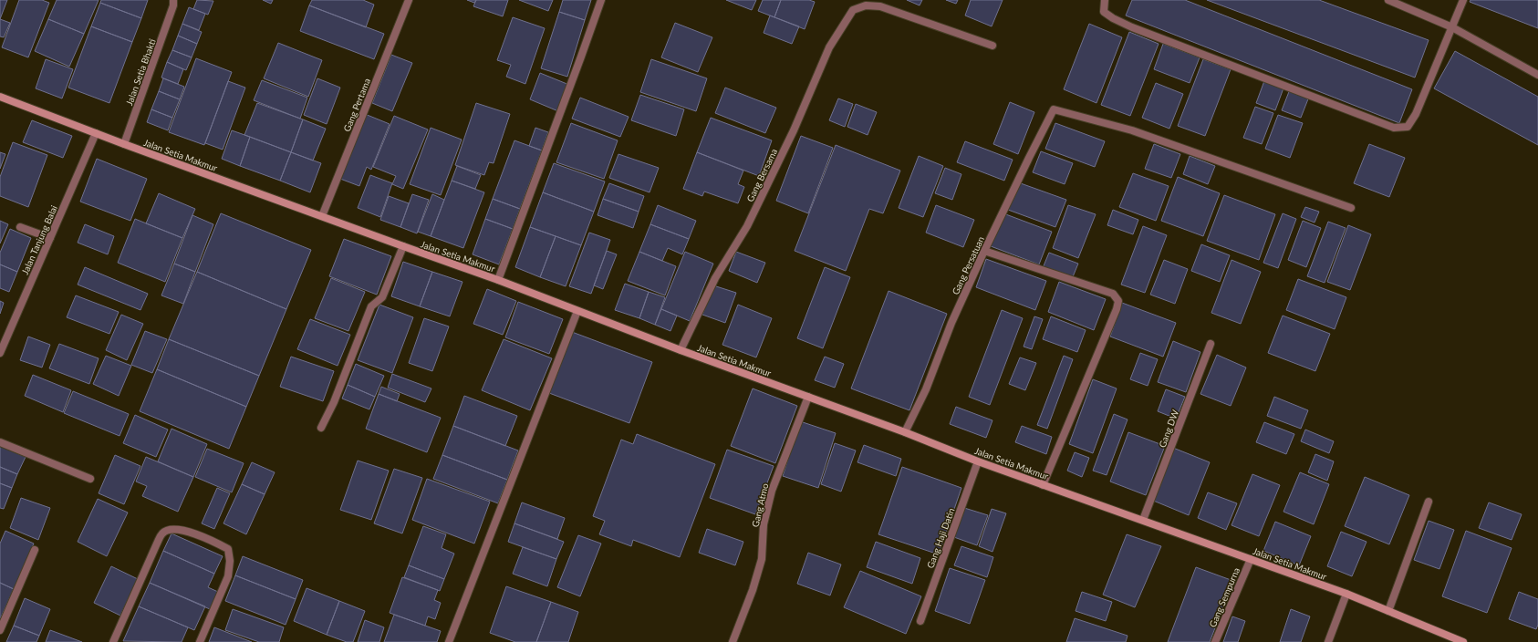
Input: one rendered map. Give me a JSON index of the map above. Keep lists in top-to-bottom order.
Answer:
{
  "streets": {
    "main road": ["Jalan Setia Makmur"],
    "street": [
      "Jalan Setia Bhakti",
      "Gang Pertama",
      "Gang Bersama",
      "Jalan Tanjung Balai",
      "Gang Persatuan",
      "Gang DW",
      "Gang Atmo",
      "Gang Haji Datin",
      "Gang Sempurna"
    ]
  },
  "crossings": [
    ["Jalan Setia Bhakti", "Jalan Setia Makmur"],
    ["Gang Pertama", "Jalan Setia Makmur"],
    ["Jalan Setia Makmur", "Gang Bersama"],
    ["Jalan Setia Makmur", "Jalan Tanjung Balai"],
    ["Jalan Setia Makmur", "Gang Persatuan"],
    ["Jalan Setia Makmur", "Gang DW"],
    ["Jalan Setia Makmur", "Gang Atmo"],
    ["Jalan Setia Makmur", "Gang Haji Datin"],
    ["Jalan Setia Makmur", "Gang Sempurna"]
  ]
}
